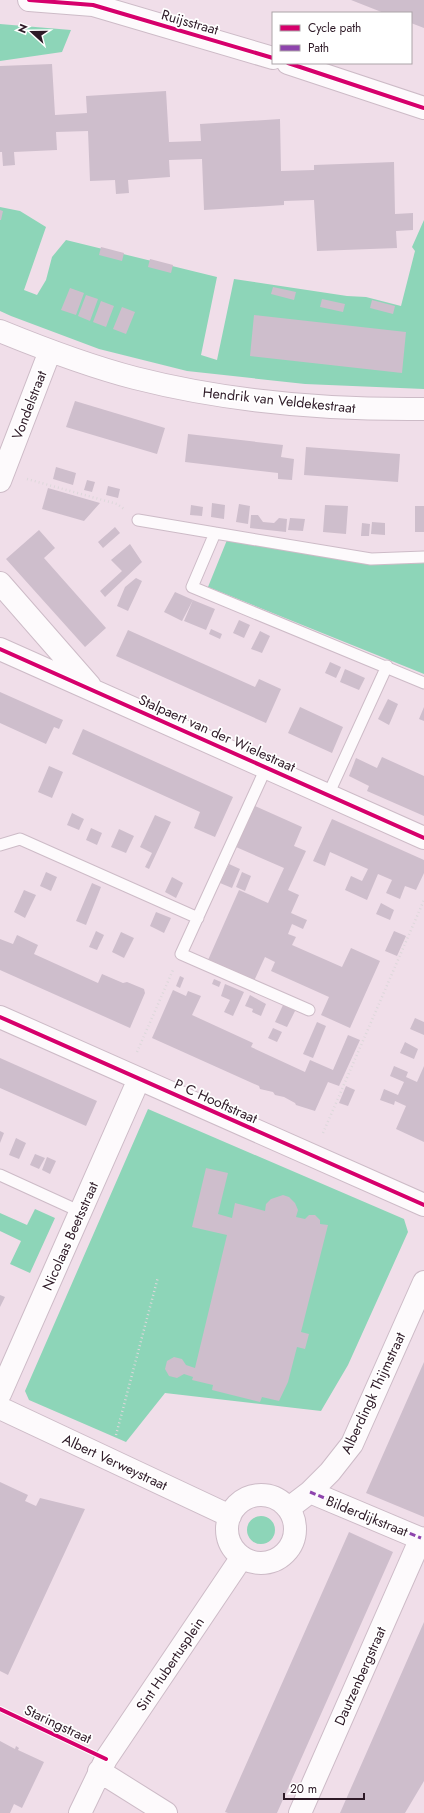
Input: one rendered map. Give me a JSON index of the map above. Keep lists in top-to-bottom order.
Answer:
{
  "streets": {
    "street": [
      "Ruijsstraat",
      "Hendrik van Veldekestraat",
      "Vondelstraat",
      "Stalpaert van der Wielestraat",
      "P C Hooftstraat",
      "Nicolaas Beetsstraat",
      "Alberdingk Thijmstraat",
      "Albert Verweystraat",
      "Bilderdijkstraat",
      "Sint Hubertusplein",
      "Dautzenbergstraat"
    ],
    "cycle path": ["Staringstraat"]
  },
  "crossings": [
    ["Hendrik van Veldekestraat", "Vondelstraat"],
    ["P C Hooftstraat", "Nicolaas Beetsstraat"],
    ["Alberdingk Thijmstraat", "Albert Verweystraat"],
    ["Alberdingk Thijmstraat", "Bilderdijkstraat"],
    ["Alberdingk Thijmstraat", "Sint Hubertusplein"],
    ["Albert Verweystraat", "Sint Hubertusplein"],
    ["Bilderdijkstraat", "Dautzenbergstraat"]
  ],
  "legend": ["Cycle path", "Path"],
  "scale_bar": "20 m",
  "north": "left"
}
